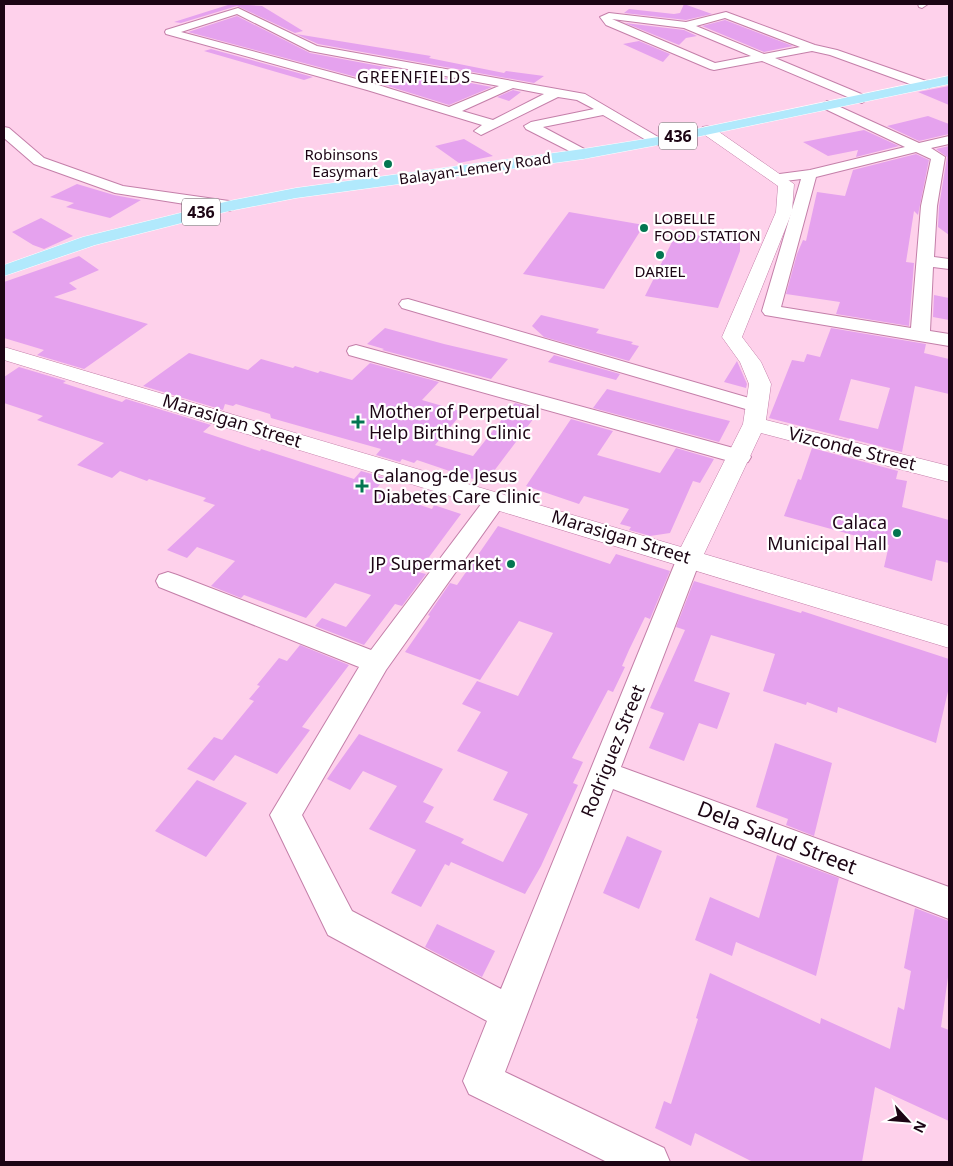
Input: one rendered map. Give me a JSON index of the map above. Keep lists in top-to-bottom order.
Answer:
{
  "streets": {
    "main road": [
      "436",
      "Balayan-Lemery Road",
      "Marasigan Street",
      "Vizconde Street",
      "Rodriguez Street"
    ],
    "street": ["Dela Salud Street"]
  },
  "crossings": [
    ["Marasigan Street", "Rodriguez Street"],
    ["Vizconde Street", "Rodriguez Street"],
    ["Rodriguez Street", "Dela Salud Street"]
  ],
  "districts": ["GREENFIELDS"],
  "places": {
    "other": [
      "Robinsons Easymart",
      "LOBELLE FOOD STATION",
      "DARIEL",
      "Calaca Municipal Hall",
      "JP Supermarket"
    ],
    "health": ["Mother of Perpetual Help Birthing Clinic", "Calanog-de Jesus Diabetes Care Clinic"]
  },
  "north": "bottom right"
}
